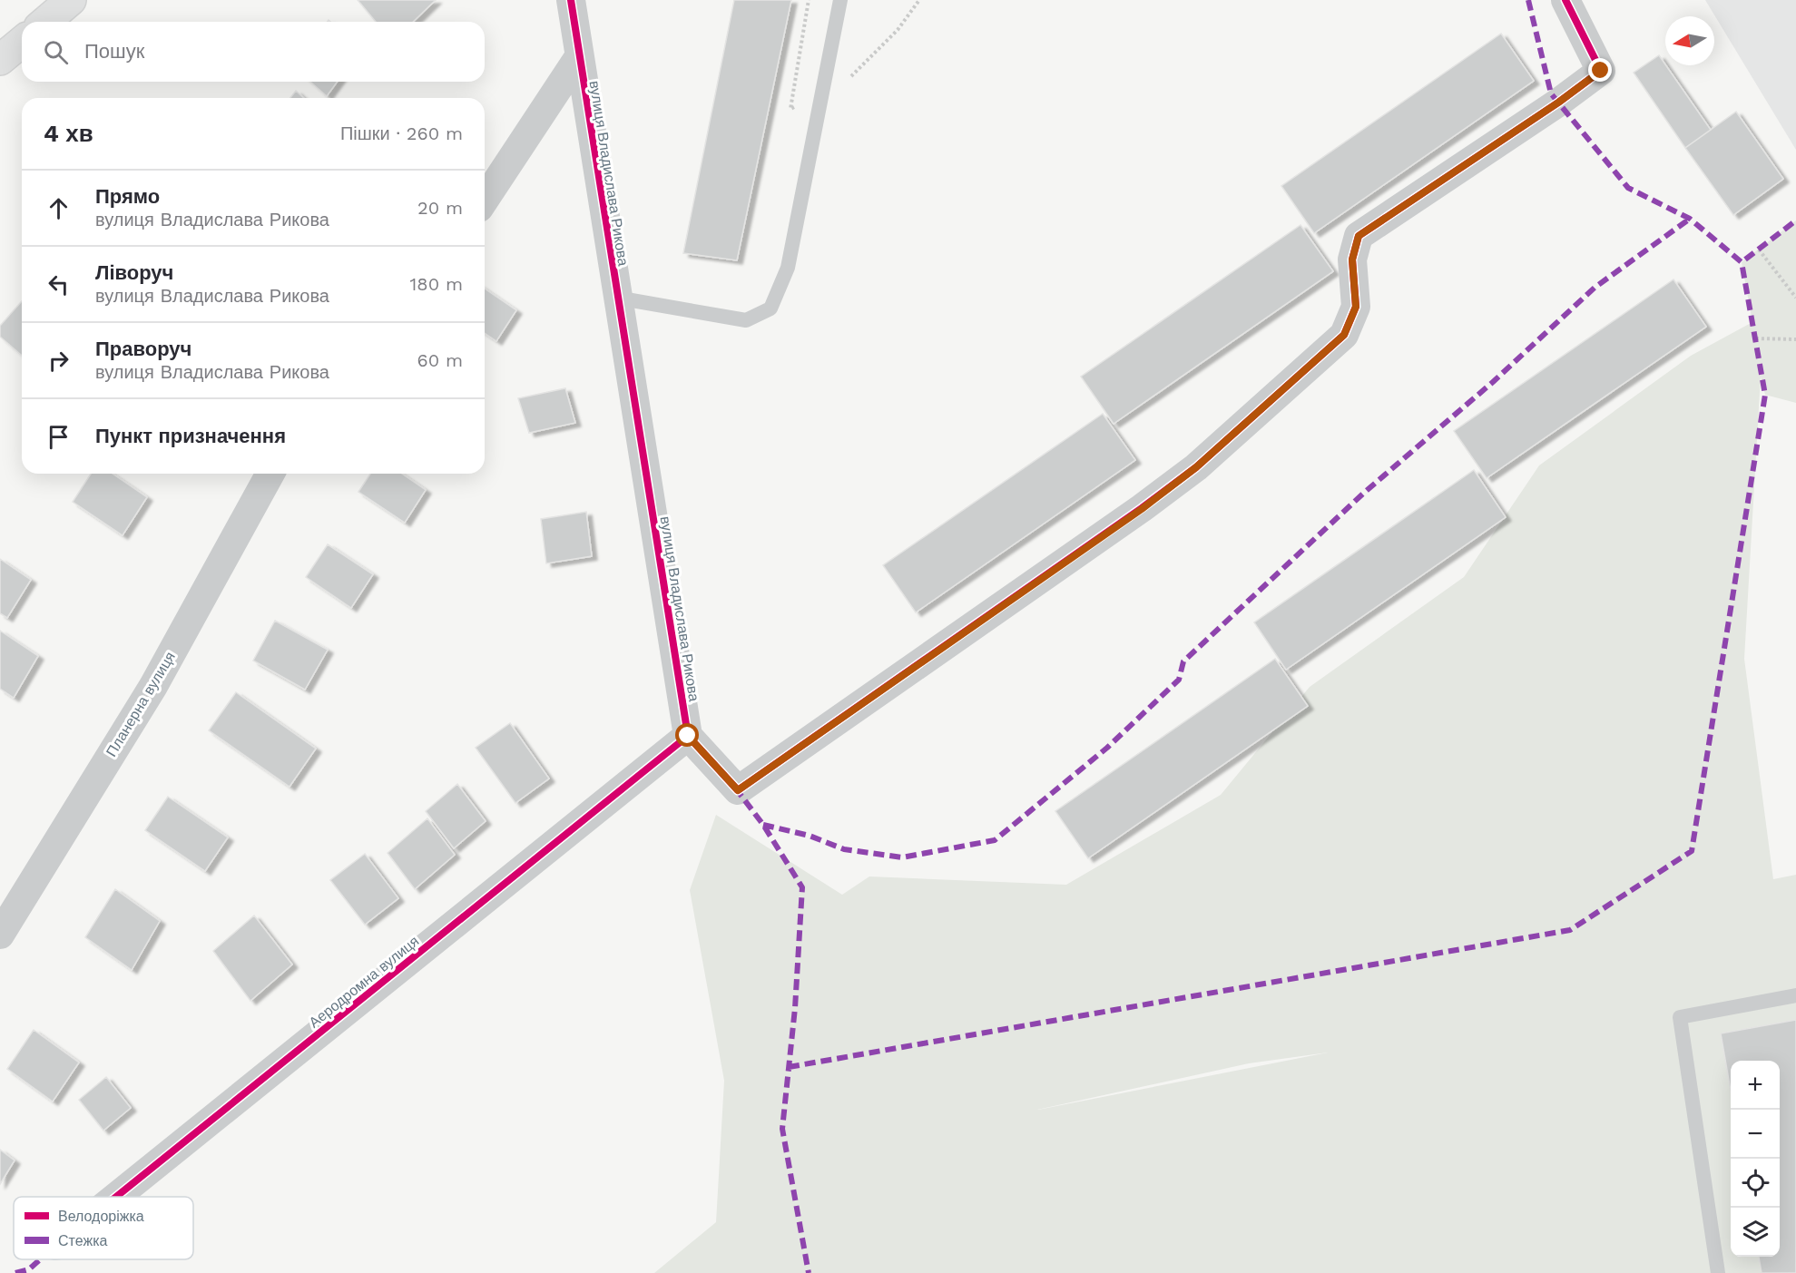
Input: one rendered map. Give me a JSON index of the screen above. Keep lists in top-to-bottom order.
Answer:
{
  "streets": {
    "street": ["вулиця Владислава Рикова", "Планерна вулиця", "Аеродромна вулиця"]
  },
  "crossings": [
    ["вулиця Владислава Рикова", "Аеродромна вулиця"]
  ],
  "legend": ["Велодоріжка", "Стежка"],
  "north": "left",
  "page": {
    "search": "Пошук",
    "heading": ["4 хв", "Пішки · 260 m"],
    "list": [
      ["Прямо", "вулиця Владислава Рикова", "20 m"],
      ["Ліворуч", "вулиця Владислава Рикова", "180 m"],
      ["Праворуч", "вулиця Владислава Рикова", "60 m"],
      "Пункт призначення"
    ],
    "map_buttons": ["+", "−"]
  }
}
